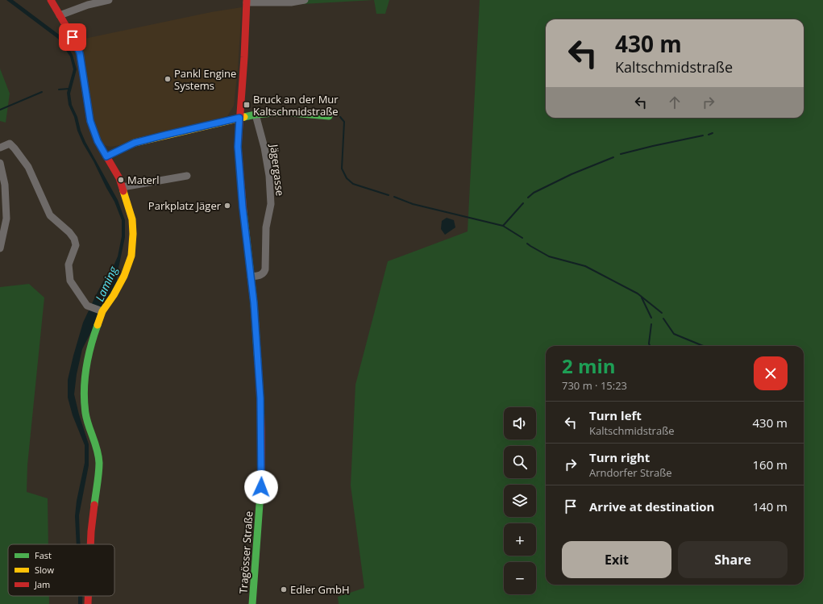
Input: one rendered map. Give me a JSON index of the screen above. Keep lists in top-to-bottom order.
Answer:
{
  "streets": {
    "street": ["Jägergasse", "Tragösser Straße"]
  },
  "crossings": [
    ["Jägergasse", "Tragösser Straße"]
  ],
  "water": ["Laming"],
  "places": {
    "other": [
      "Pankl Engine Systems",
      "Materl",
      "Parkplatz Jäger",
      "Edler GmbH"
    ],
    "transit": ["Bruck an der Mur Kaltschmidstraße"]
  },
  "legend": ["Fast", "Slow", "Jam"],
  "page": {
    "turn": ["430 m", "Kaltschmidstraße"],
    "heading": ["2 min", "730 m · 15:23"],
    "list": [
      {
        "name": "Turn left",
        "note": "Kaltschmidstraße",
        "value": "430 m"
      },
      {
        "name": "Turn right",
        "note": "Arndorfer Straße",
        "value": "160 m"
      },
      {
        "name": "Arrive at destination",
        "value": "140 m"
      }
    ],
    "map_buttons": ["+", "−"],
    "buttons": ["Exit", "Share"]
  }
}
